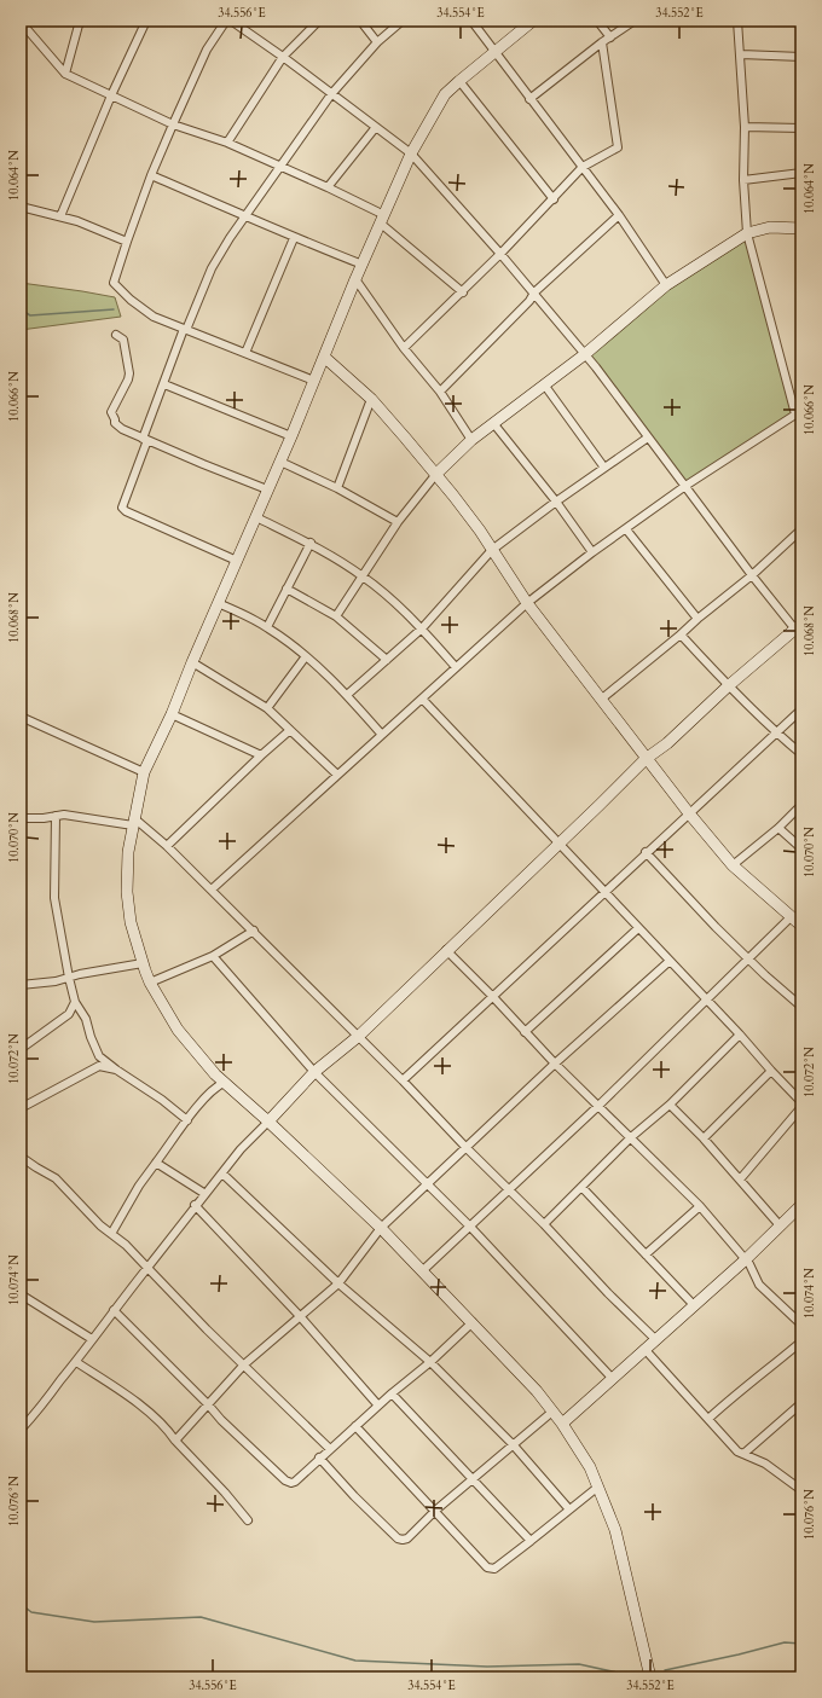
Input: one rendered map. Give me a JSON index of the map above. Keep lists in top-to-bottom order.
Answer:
{
  "coordinates": [
    "34.556°E",
    "34.554°E",
    "34.552°E",
    "10.064°N",
    "10.066°N",
    "10.068°N",
    "10.070°N",
    "10.072°N",
    "10.074°N",
    "10.076°N"
  ]
}
